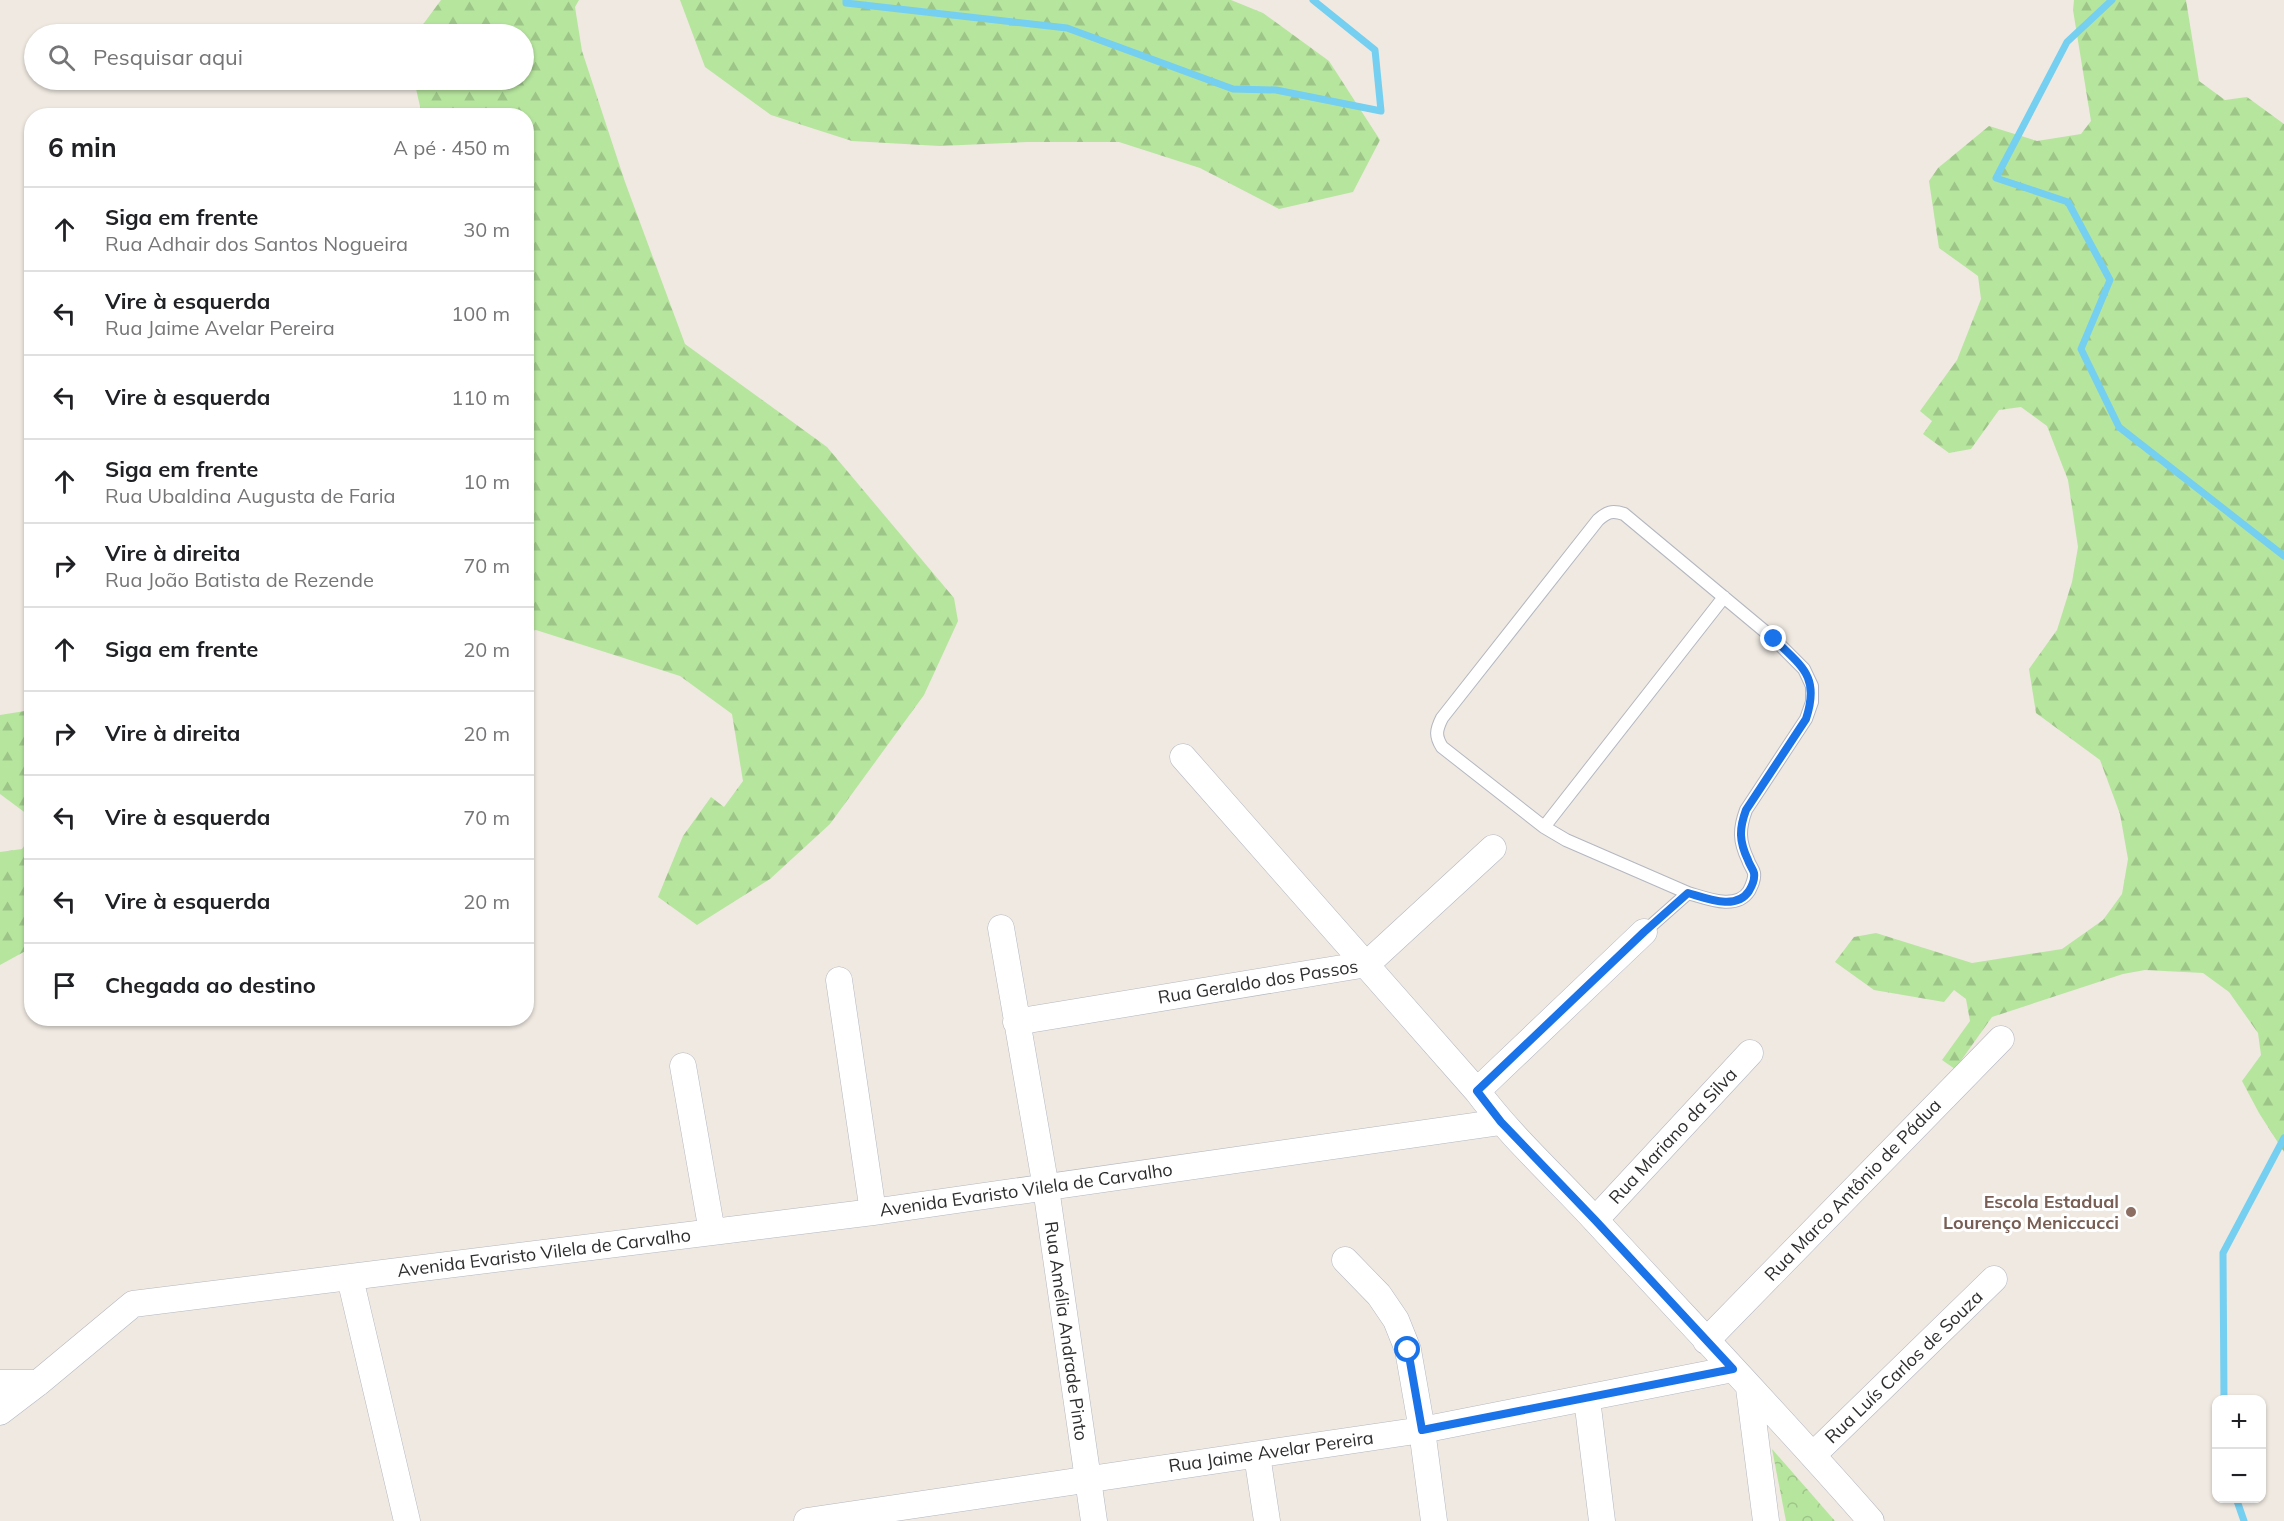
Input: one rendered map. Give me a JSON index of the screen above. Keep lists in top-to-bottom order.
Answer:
{
  "streets": {
    "street": [
      "Rua Geraldo dos Passos",
      "Rua Mariano da Silva",
      "Avenida Evaristo Vilela de Carvalho",
      "Rua Marco Antônio de Pádua",
      "Rua Amélia Andrade Pinto",
      "Rua Luís Carlos de Souza",
      "Rua Jaime Avelar Pereira"
    ]
  },
  "crossings": [
    ["Rua Geraldo dos Passos", "Rua Amélia Andrade Pinto"],
    ["Avenida Evaristo Vilela de Carvalho", "Rua Amélia Andrade Pinto"],
    ["Rua Amélia Andrade Pinto", "Rua Jaime Avelar Pereira"]
  ],
  "places": ["Escola Estadual Lourenço Meniccucci"],
  "page": {
    "search": "Pesquisar aqui",
    "heading": ["6 min", "A pé · 450 m"],
    "list": [
      ["Siga em frente", "Rua Adhair dos Santos Nogueira", "30 m"],
      ["Vire à esquerda", "Rua Jaime Avelar Pereira", "100 m"],
      ["Vire à esquerda", "110 m"],
      ["Siga em frente", "Rua Ubaldina Augusta de Faria", "10 m"],
      ["Vire à direita", "Rua João Batista de Rezende", "70 m"],
      ["Siga em frente", "20 m"],
      ["Vire à direita", "20 m"],
      ["Vire à esquerda", "70 m"],
      ["Vire à esquerda", "20 m"],
      "Chegada ao destino"
    ],
    "map_buttons": ["+", "−"]
  }
}
